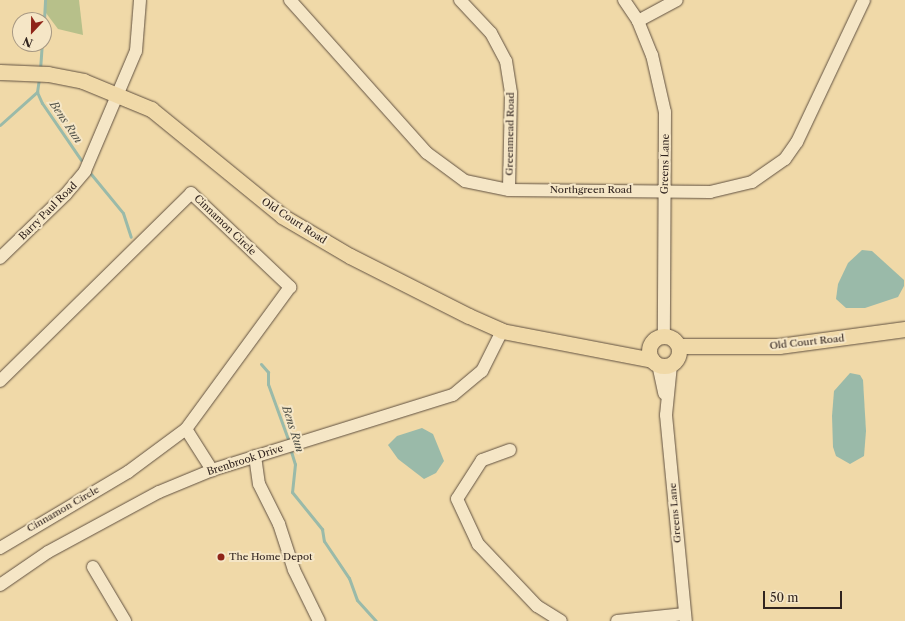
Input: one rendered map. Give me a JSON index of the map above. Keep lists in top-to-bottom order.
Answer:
{
  "streets": {
    "main road": ["Old Court Road"],
    "street": [
      "Greenmead Road",
      "Greens Lane",
      "Northgreen Road",
      "Barry Paul Road",
      "Cinnamon Circle",
      "Brenbrook Drive"
    ]
  },
  "crossings": [
    ["Greenmead Road", "Northgreen Road"],
    ["Greens Lane", "Northgreen Road"],
    ["Greens Lane", "Old Court Road"],
    ["Barry Paul Road", "Old Court Road"],
    ["Old Court Road", "Brenbrook Drive"]
  ],
  "water": ["Bens Run"],
  "places": ["The Home Depot"],
  "scale_bar": "50 m",
  "north": "bottom"
}
